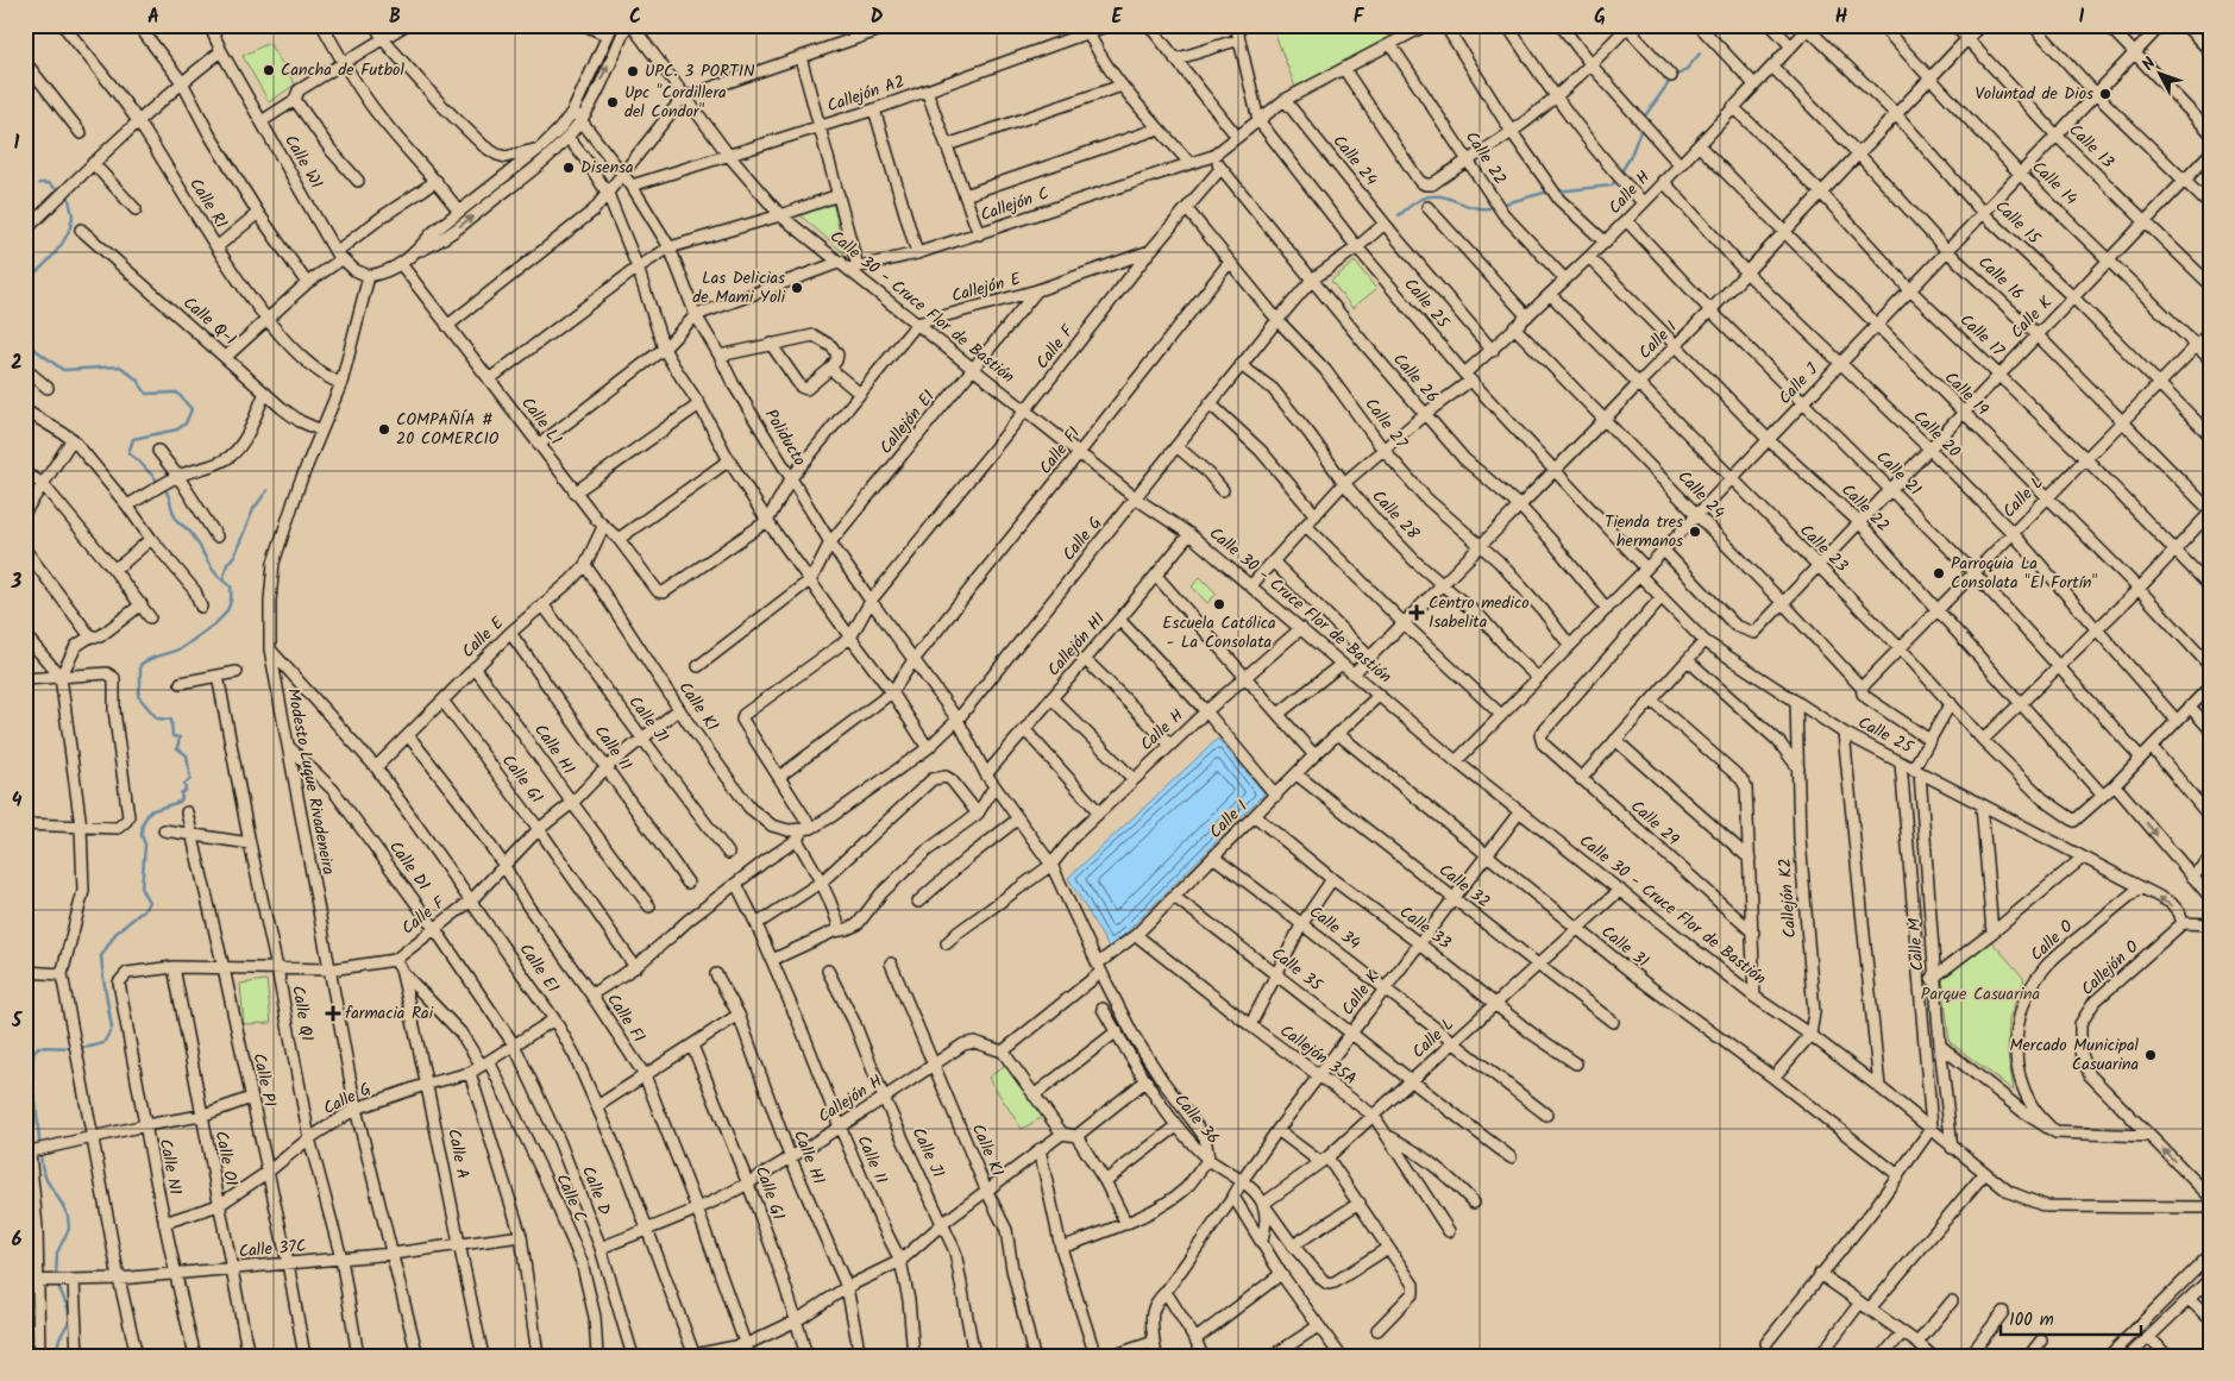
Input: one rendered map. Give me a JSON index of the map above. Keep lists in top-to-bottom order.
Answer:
{
  "streets": {
    "street": [
      "Callejón A2",
      "Calle 13",
      "Calle 22",
      "Calle 24",
      "Calle W1",
      "Calle 14",
      "Calle H",
      "Calle R1",
      "Callejón C",
      "Calle 15",
      "Calle 16",
      "Callejón E",
      "Calle 25",
      "Calle 30 - Cruce Flor de Bastión",
      "Calle K",
      "Calle Q-1",
      "Calle 17",
      "Calle I",
      "Calle F",
      "Calle 26",
      "Calle J",
      "Calle 19",
      "Calle L1",
      "Callejón E1",
      "Calle 27",
      "Calle 20",
      "Poliducto",
      "Calle F1",
      "Calle 21",
      "Calle L",
      "Calle 28",
      "Calle G",
      "Calle 23",
      "Calle E",
      "Callejón H1",
      "Calle K1",
      "Calle J1",
      "Calle I1",
      "Calle H1",
      "Calle G1",
      "Modesto Luque Rivadeneira",
      "Calle 29",
      "Calle D1",
      "Calle 32",
      "Callejón K2",
      "Calle 34",
      "Calle 33",
      "Calle O",
      "Calle M",
      "Calle 31",
      "Calle E1",
      "Callejón O",
      "Calle 35",
      "Calle Q1",
      "Callejón 35A",
      "Calle P1",
      "Callejón H",
      "Calle 36",
      "Calle A",
      "Calle O1",
      "Calle N1",
      "Calle D",
      "Calle C",
      "Calle 37C"
    ]
  },
  "crossings": [
    ["Callejón A2", "Calle 30 - Cruce Flor de Bastión"],
    ["Callejón A2", "Poliducto"],
    ["Calle 13", "Calle K"],
    ["Calle 13", "Calle I"],
    ["Calle 13", "Calle J"],
    ["Calle 22", "Calle H"],
    ["Calle 22", "Calle K"],
    ["Calle 22", "Calle I"],
    ["Calle 22", "Calle J"],
    ["Calle 22", "Calle L"],
    ["Calle 22", "Calle 23"],
    ["Calle 24", "Calle H"],
    ["Calle 24", "Calle 25"],
    ["Calle 24", "Calle K"],
    ["Calle 24", "Calle I"],
    ["Calle 24", "Calle J"],
    ["Calle 24", "Calle L"],
    ["Calle 24", "Calle G"],
    ["Calle W1", "Modesto Luque Rivadeneira"],
    ["Calle 14", "Calle K"],
    ["Calle 14", "Calle I"],
    ["Calle 14", "Calle J"],
    ["Calle 14", "Calle L"],
    ["Calle H", "Calle 15"],
    ["Calle H", "Calle 16"],
    ["Calle H", "Calle 25"],
    ["Calle H", "Calle 30 - Cruce Flor de Bastión"],
    ["Calle H", "Calle 17"],
    ["Calle H", "Calle 26"],
    ["Calle H", "Calle 19"],
    ["Calle H", "Calle 27"],
    ["Calle H", "Calle 20"],
    ["Calle H", "Calle 21"],
    ["Calle H", "Calle 28"],
    ["Calle H", "Calle 23"],
    ["Calle R1", "Modesto Luque Rivadeneira"],
    ["Callejón C", "Calle 30 - Cruce Flor de Bastión"],
    ["Callejón C", "Poliducto"],
    ["Calle 15", "Calle K"],
    ["Calle 15", "Calle I"],
    ["Calle 15", "Calle J"],
    ["Calle 15", "Calle L"],
    ["Calle 16", "Calle K"],
    ["Calle 16", "Calle I"],
    ["Calle 16", "Calle J"],
    ["Calle 16", "Calle L"],
    ["Callejón E", "Calle 30 - Cruce Flor de Bastión"],
    ["Callejón E", "Calle F"],
    ["Callejón E", "Callejón E1"],
    ["Calle 25", "Calle I"],
    ["Calle 25", "Calle J"],
    ["Calle 25", "Calle L"],
    ["Calle 25", "Calle G"],
    ["Calle 25", "Calle 29"],
    ["Calle 25", "Callejón K2"],
    ["Calle 25", "Calle O"],
    ["Calle 25", "Calle M"],
    ["Calle 30 - Cruce Flor de Bastión", "Calle K"],
    ["Calle 30 - Cruce Flor de Bastión", "Calle I"],
    ["Calle 30 - Cruce Flor de Bastión", "Calle F"],
    ["Calle 30 - Cruce Flor de Bastión", "Calle J"],
    ["Calle 30 - Cruce Flor de Bastión", "Callejón E1"],
    ["Calle 30 - Cruce Flor de Bastión", "Calle F1"],
    ["Calle 30 - Cruce Flor de Bastión", "Calle L"],
    ["Calle 30 - Cruce Flor de Bastión", "Calle G"],
    ["Calle 30 - Cruce Flor de Bastión", "Callejón H1"],
    ["Calle 30 - Cruce Flor de Bastión", "Callejón K2"],
    ["Calle 30 - Cruce Flor de Bastión", "Calle M"],
    ["Calle K", "Calle 17"],
    ["Calle K", "Calle J"],
    ["Calle K", "Calle 19"],
    ["Calle K", "Calle 20"],
    ["Calle K", "Calle 21"],
    ["Calle K", "Calle 23"],
    ["Calle K", "Calle 32"],
    ["Calle K", "Calle 34"],
    ["Calle K", "Calle 33"],
    ["Calle K", "Calle 31"],
    ["Calle K", "Calle 35"],
    ["Calle K", "Callejón 35A"],
    ["Calle K", "Calle 36"],
    ["Calle Q-1", "Modesto Luque Rivadeneira"],
    ["Calle 17", "Calle I"],
    ["Calle 17", "Calle J"],
    ["Calle 17", "Calle L"],
    ["Calle I", "Calle 26"],
    ["Calle I", "Calle 19"],
    ["Calle I", "Calle 27"],
    ["Calle I", "Calle 20"],
    ["Calle I", "Calle 21"],
    ["Calle I", "Calle 28"],
    ["Calle I", "Calle 23"],
    ["Calle I", "Calle 32"],
    ["Calle I", "Calle 34"],
    ["Calle I", "Calle 33"],
    ["Calle I", "Calle 31"],
    ["Calle I", "Calle 35"],
    ["Calle I", "Callejón 35A"],
    ["Calle F", "Calle 26"],
    ["Calle F", "Calle 27"],
    ["Calle F", "Poliducto"],
    ["Calle F", "Calle F1"],
    ["Calle F", "Calle K1"],
    ["Calle F", "Calle J1"],
    ["Calle F", "Calle I1"],
    ["Calle F", "Calle H1"],
    ["Calle F", "Calle G1"],
    ["Calle F", "Calle D1"],
    ["Calle F", "Calle E1"],
    ["Calle F", "Calle A"],
    ["Calle 26", "Calle J"],
    ["Calle 26", "Calle G"],
    ["Calle J", "Calle 19"],
    ["Calle J", "Calle 27"],
    ["Calle J", "Calle 20"],
    ["Calle J", "Calle 21"],
    ["Calle J", "Calle 28"],
    ["Calle J", "Calle 23"],
    ["Calle 19", "Calle L"],
    ["Calle L1", "Calle E"],
    ["Callejón E1", "Poliducto"],
    ["Calle 27", "Calle F1"],
    ["Calle 27", "Calle G"],
    ["Calle 20", "Calle L"],
    ["Poliducto", "Calle F1"],
    ["Poliducto", "Calle G"],
    ["Poliducto", "Callejón H1"],
    ["Calle F1", "Calle G"],
    ["Calle F1", "Calle E"],
    ["Calle F1", "Callejón H"],
    ["Calle 21", "Calle L"],
    ["Calle L", "Calle 23"],
    ["Calle L", "Calle 32"],
    ["Calle L", "Calle 34"],
    ["Calle L", "Calle 33"],
    ["Calle L", "Calle 31"],
    ["Calle L", "Calle 35"],
    ["Calle L", "Callejón 35A"],
    ["Calle L", "Calle 36"],
    ["Calle 28", "Calle G"],
    ["Calle G", "Calle K1"],
    ["Calle G", "Calle I1"],
    ["Calle G", "Calle G1"],
    ["Calle G", "Modesto Luque Rivadeneira"],
    ["Calle G", "Calle D1"],
    ["Calle G", "Calle E1"],
    ["Calle G", "Calle Q1"],
    ["Calle G", "Calle P1"],
    ["Calle G", "Calle A"],
    ["Calle G", "Calle O1"],
    ["Calle G", "Calle N1"],
    ["Calle G", "Calle D"],
    ["Calle G", "Calle C"],
    ["Calle E", "Calle K1"],
    ["Calle E", "Calle J1"],
    ["Calle E", "Calle I1"],
    ["Calle E", "Calle H1"],
    ["Calle E", "Calle G1"],
    ["Calle E", "Calle E1"],
    ["Calle K1", "Callejón H"],
    ["Calle J1", "Callejón H"],
    ["Calle I1", "Callejón H"],
    ["Calle H1", "Callejón H"],
    ["Calle G1", "Callejón H"],
    ["Modesto Luque Rivadeneira", "Calle D1"],
    ["Modesto Luque Rivadeneira", "Calle E1"],
    ["Modesto Luque Rivadeneira", "Calle 37C"],
    ["Calle D1", "Calle D"],
    ["Calle E1", "Callejón H"],
    ["Calle Q1", "Calle 37C"],
    ["Calle P1", "Calle 37C"],
    ["Callejón H", "Calle D"],
    ["Calle A", "Calle C"],
    ["Calle A", "Calle 37C"],
    ["Calle O1", "Calle N1"],
    ["Calle O1", "Calle 37C"],
    ["Calle N1", "Calle 37C"]
  ],
  "parks": ["Parque Casuarina"],
  "places": {
    "other": [
      "Cancha de Futbol",
      "UPC. 3 PORTIN",
      "Voluntad de Dios",
      "Upc \"Cordillera del Condor\"",
      "Disensa",
      "Las Delicias de Mami Yoli",
      "COMPAÑÍA # 20 COMERCIO",
      "Tienda tres hermanos",
      "Parroquia La Consolata \"El Fortín\"",
      "Escuela Católica - La Consolata",
      "Mercado Municipal Casuarina"
    ],
    "health": ["Centro medico Isabelita", "farmacia Rai"]
  },
  "scale_bar": "100 m",
  "north": "top left",
  "grid": {
    "columns": [
      "A",
      "B",
      "C",
      "D",
      "E",
      "F",
      "G",
      "H",
      "I"
    ],
    "rows": [
      "1",
      "2",
      "3",
      "4",
      "5",
      "6"
    ]
  }
}
